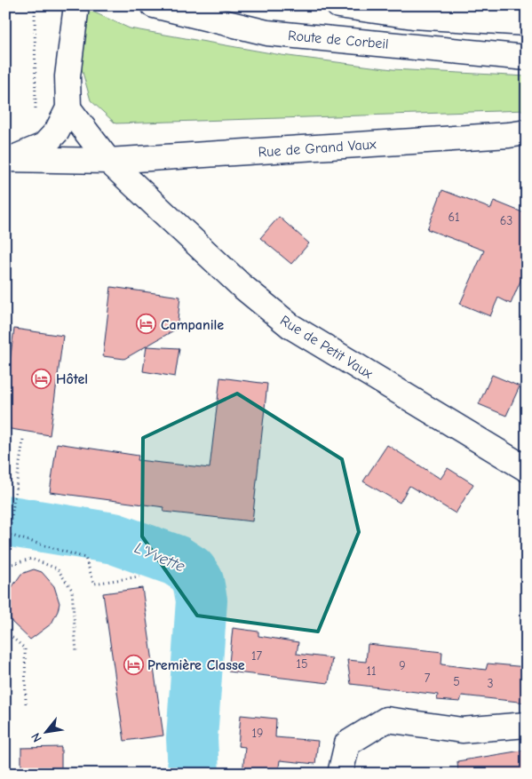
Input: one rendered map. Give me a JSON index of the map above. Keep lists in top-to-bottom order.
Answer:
{
  "streets": {
    "street": ["Route de Corbeil", "Rue de Grand Vaux", "Rue de Petit Vaux"]
  },
  "crossings": [
    ["Rue de Grand Vaux", "Rue de Petit Vaux"]
  ],
  "water": ["L'Yvette"],
  "places": {
    "hotel": ["Campanile", "Hôtel", "Première Classe"]
  },
  "house_numbers": [
    "61",
    "63",
    "17",
    "15",
    "9",
    "11",
    "7",
    "5",
    "3",
    "19"
  ],
  "north": "bottom left"
}
